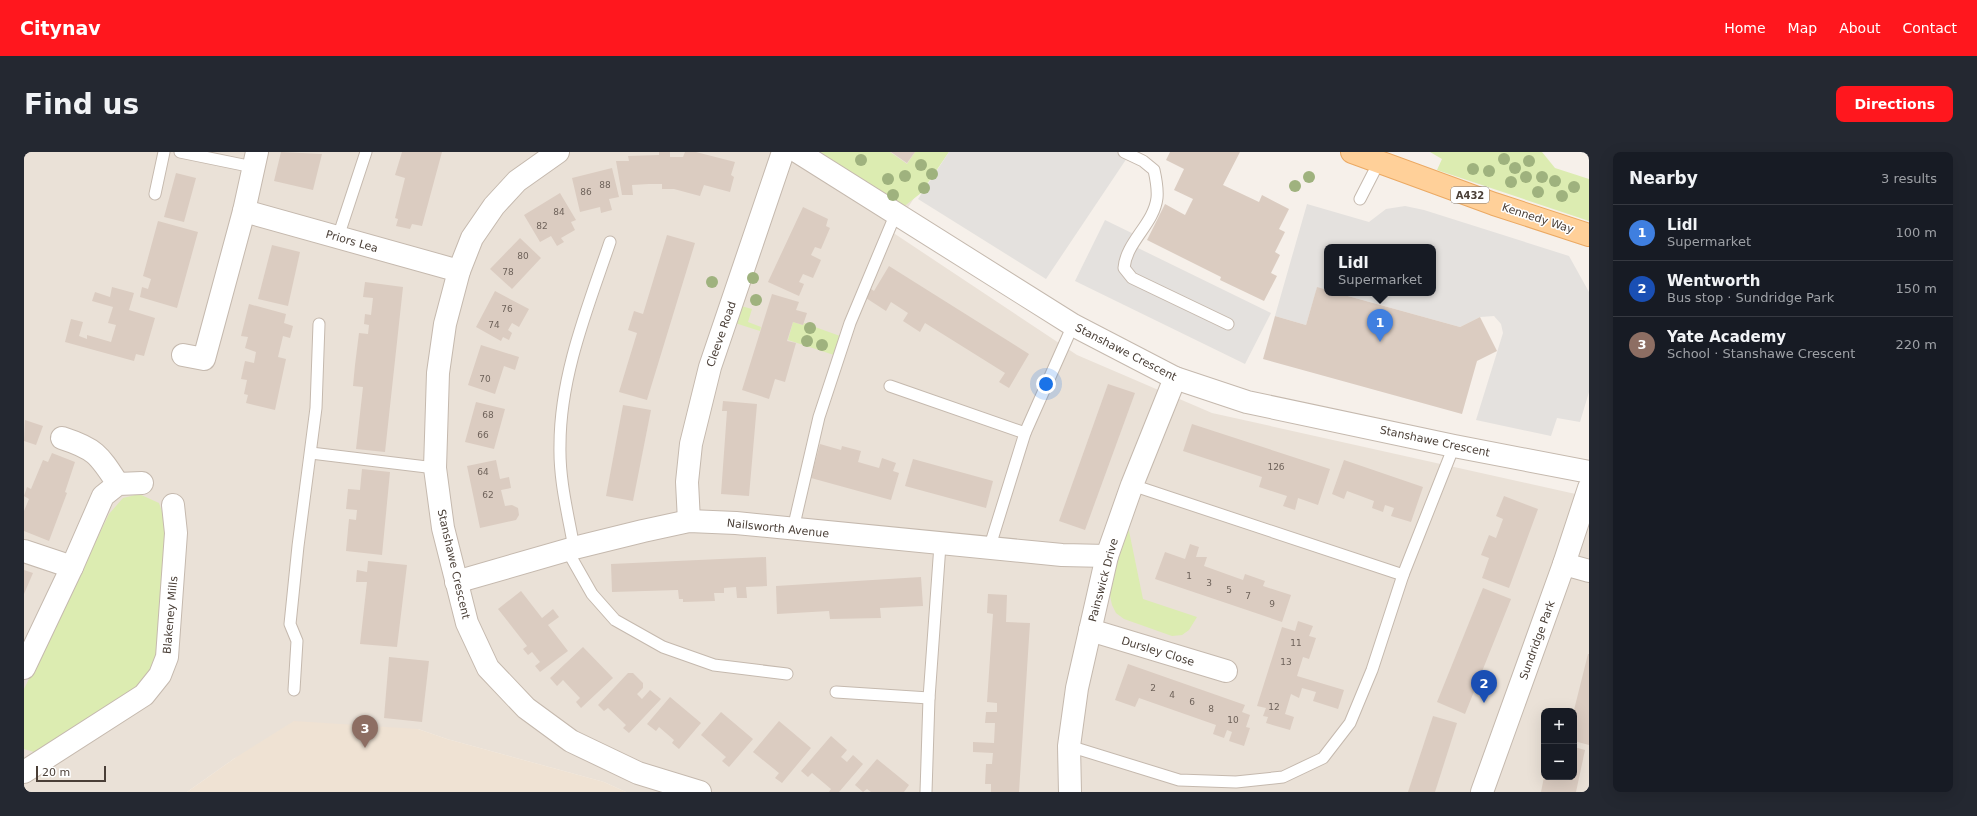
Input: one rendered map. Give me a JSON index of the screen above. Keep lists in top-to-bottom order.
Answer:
{
  "streets": {
    "main road": ["A432", "Kennedy Way"],
    "street": [
      "Priors Lea",
      "Cleeve Road",
      "Stanshawe Crescent",
      "Nailsworth Avenue",
      "Painswick Drive",
      "Blakeney Mills",
      "Sundridge Park",
      "Dursley Close"
    ]
  },
  "crossings": [
    ["Priors Lea", "Stanshawe Crescent"],
    ["Cleeve Road", "Nailsworth Avenue"],
    ["Stanshawe Crescent", "Nailsworth Avenue"],
    ["Stanshawe Crescent", "Painswick Drive"],
    ["Nailsworth Avenue", "Painswick Drive"],
    ["Painswick Drive", "Dursley Close"]
  ],
  "house_numbers": [
    "88",
    "86",
    "84",
    "82",
    "80",
    "78",
    "76",
    "74",
    "70",
    "68",
    "66",
    "126",
    "64",
    "62",
    "1",
    "3",
    "5",
    "7",
    "9",
    "11",
    "13",
    "2",
    "4",
    "6",
    "12",
    "8",
    "10"
  ],
  "scale_bar": "20 m",
  "page": {
    "header": "Citynav",
    "nav": [
      "Home",
      "Map",
      "About",
      "Contact"
    ],
    "buttons": "Directions",
    "title": "Find us",
    "heading": ["Nearby", "3 results"],
    "list": [
      {
        "mark": "1",
        "name": "Lidl",
        "note": "Supermarket",
        "value": "100 m"
      },
      {
        "mark": "2",
        "name": "Wentworth",
        "note": "Bus stop · Sundridge Park",
        "value": "150 m"
      },
      {
        "mark": "3",
        "name": "Yate Academy",
        "note": "School · Stanshawe Crescent",
        "value": "220 m"
      }
    ],
    "popup": ["Lidl", "Supermarket"],
    "pins": ["1", "2", "3"],
    "map_buttons": ["+", "−"],
    "scale": "20 m"
  }
}
